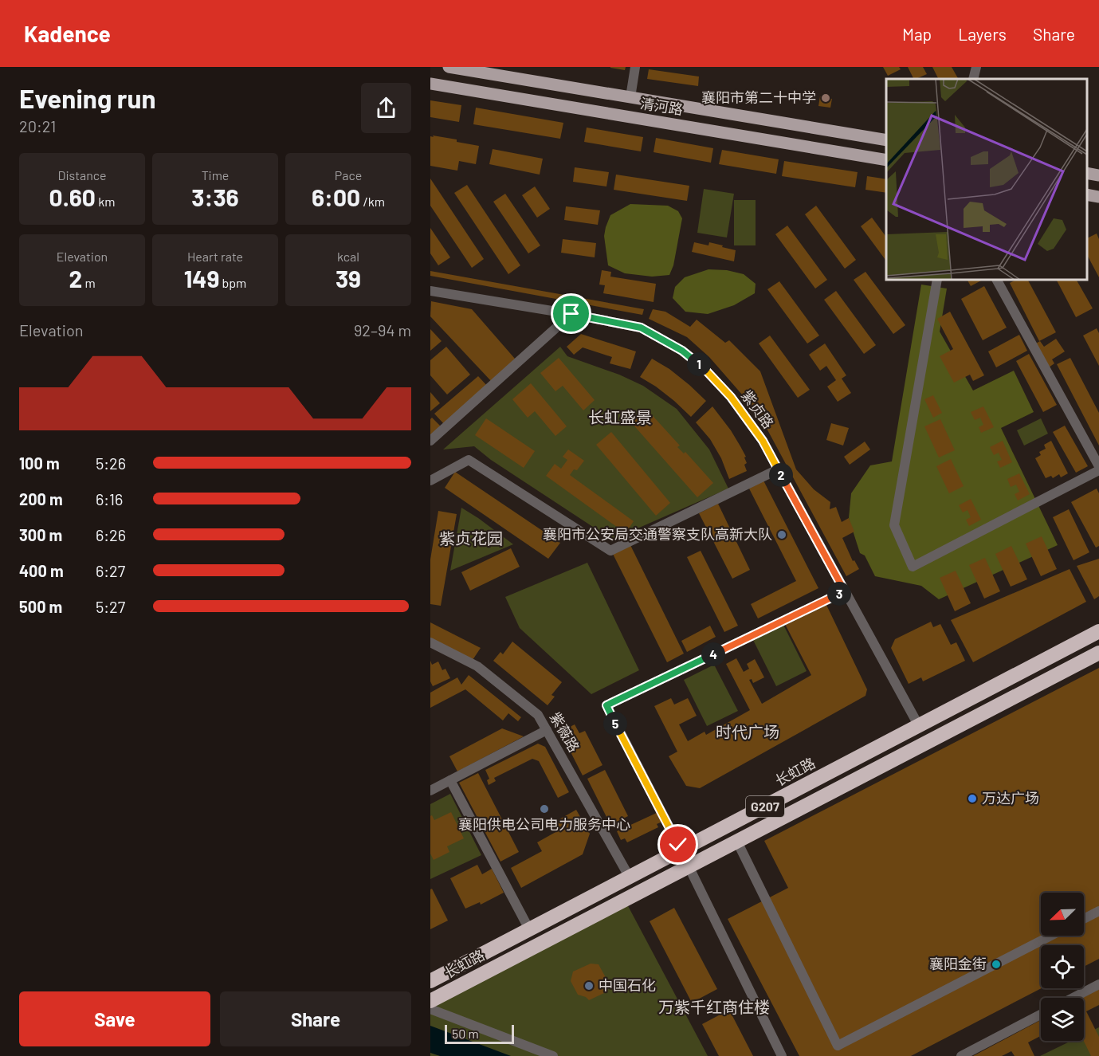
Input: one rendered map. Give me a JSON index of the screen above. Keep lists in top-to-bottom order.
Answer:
{
  "streets": {
    "highway": ["长虹路", "G207"],
    "main road": ["清河路"],
    "street": ["紫贞路", "紫薇路"]
  },
  "crossings": [
    ["紫贞路", "长虹路"],
    ["紫薇路", "长虹路"]
  ],
  "districts": [
    "长虹盛景",
    "紫贞花园",
    "时代广场",
    "万紫千红商住楼"
  ],
  "places": [
    "襄阳市第二十中学",
    "襄阳市公安局交通警察支队高新大队",
    "万达广场",
    "襄阳供电公司电力服务中心",
    "襄阳金街",
    "中国石化"
  ],
  "scale_bar": "50 m",
  "north": "bottom left",
  "page": {
    "header": "Kadence",
    "nav": ["Map", "Layers", "Share"],
    "heading": ["Evening run", "20:21"],
    "stats": [
      ["Distance", "0.60 km"],
      ["Time", "3:36"],
      ["Pace", "6:00 /km"],
      ["Elevation", "2 m"],
      ["Heart rate", "149 bpm"],
      ["kcal", "39"]
    ],
    "chart": ["Elevation", "92–94 m"],
    "pins": [
      "1",
      "2",
      "3",
      "4",
      "5"
    ],
    "list": [
      {
        "name": "100 m",
        "note": "5:26"
      },
      {
        "name": "200 m",
        "note": "6:16"
      },
      {
        "name": "300 m",
        "note": "6:26"
      },
      {
        "name": "400 m",
        "note": "6:27"
      },
      {
        "name": "500 m",
        "note": "5:27"
      }
    ],
    "buttons": ["Save", "Share"],
    "scale": "50 m"
  }
}
